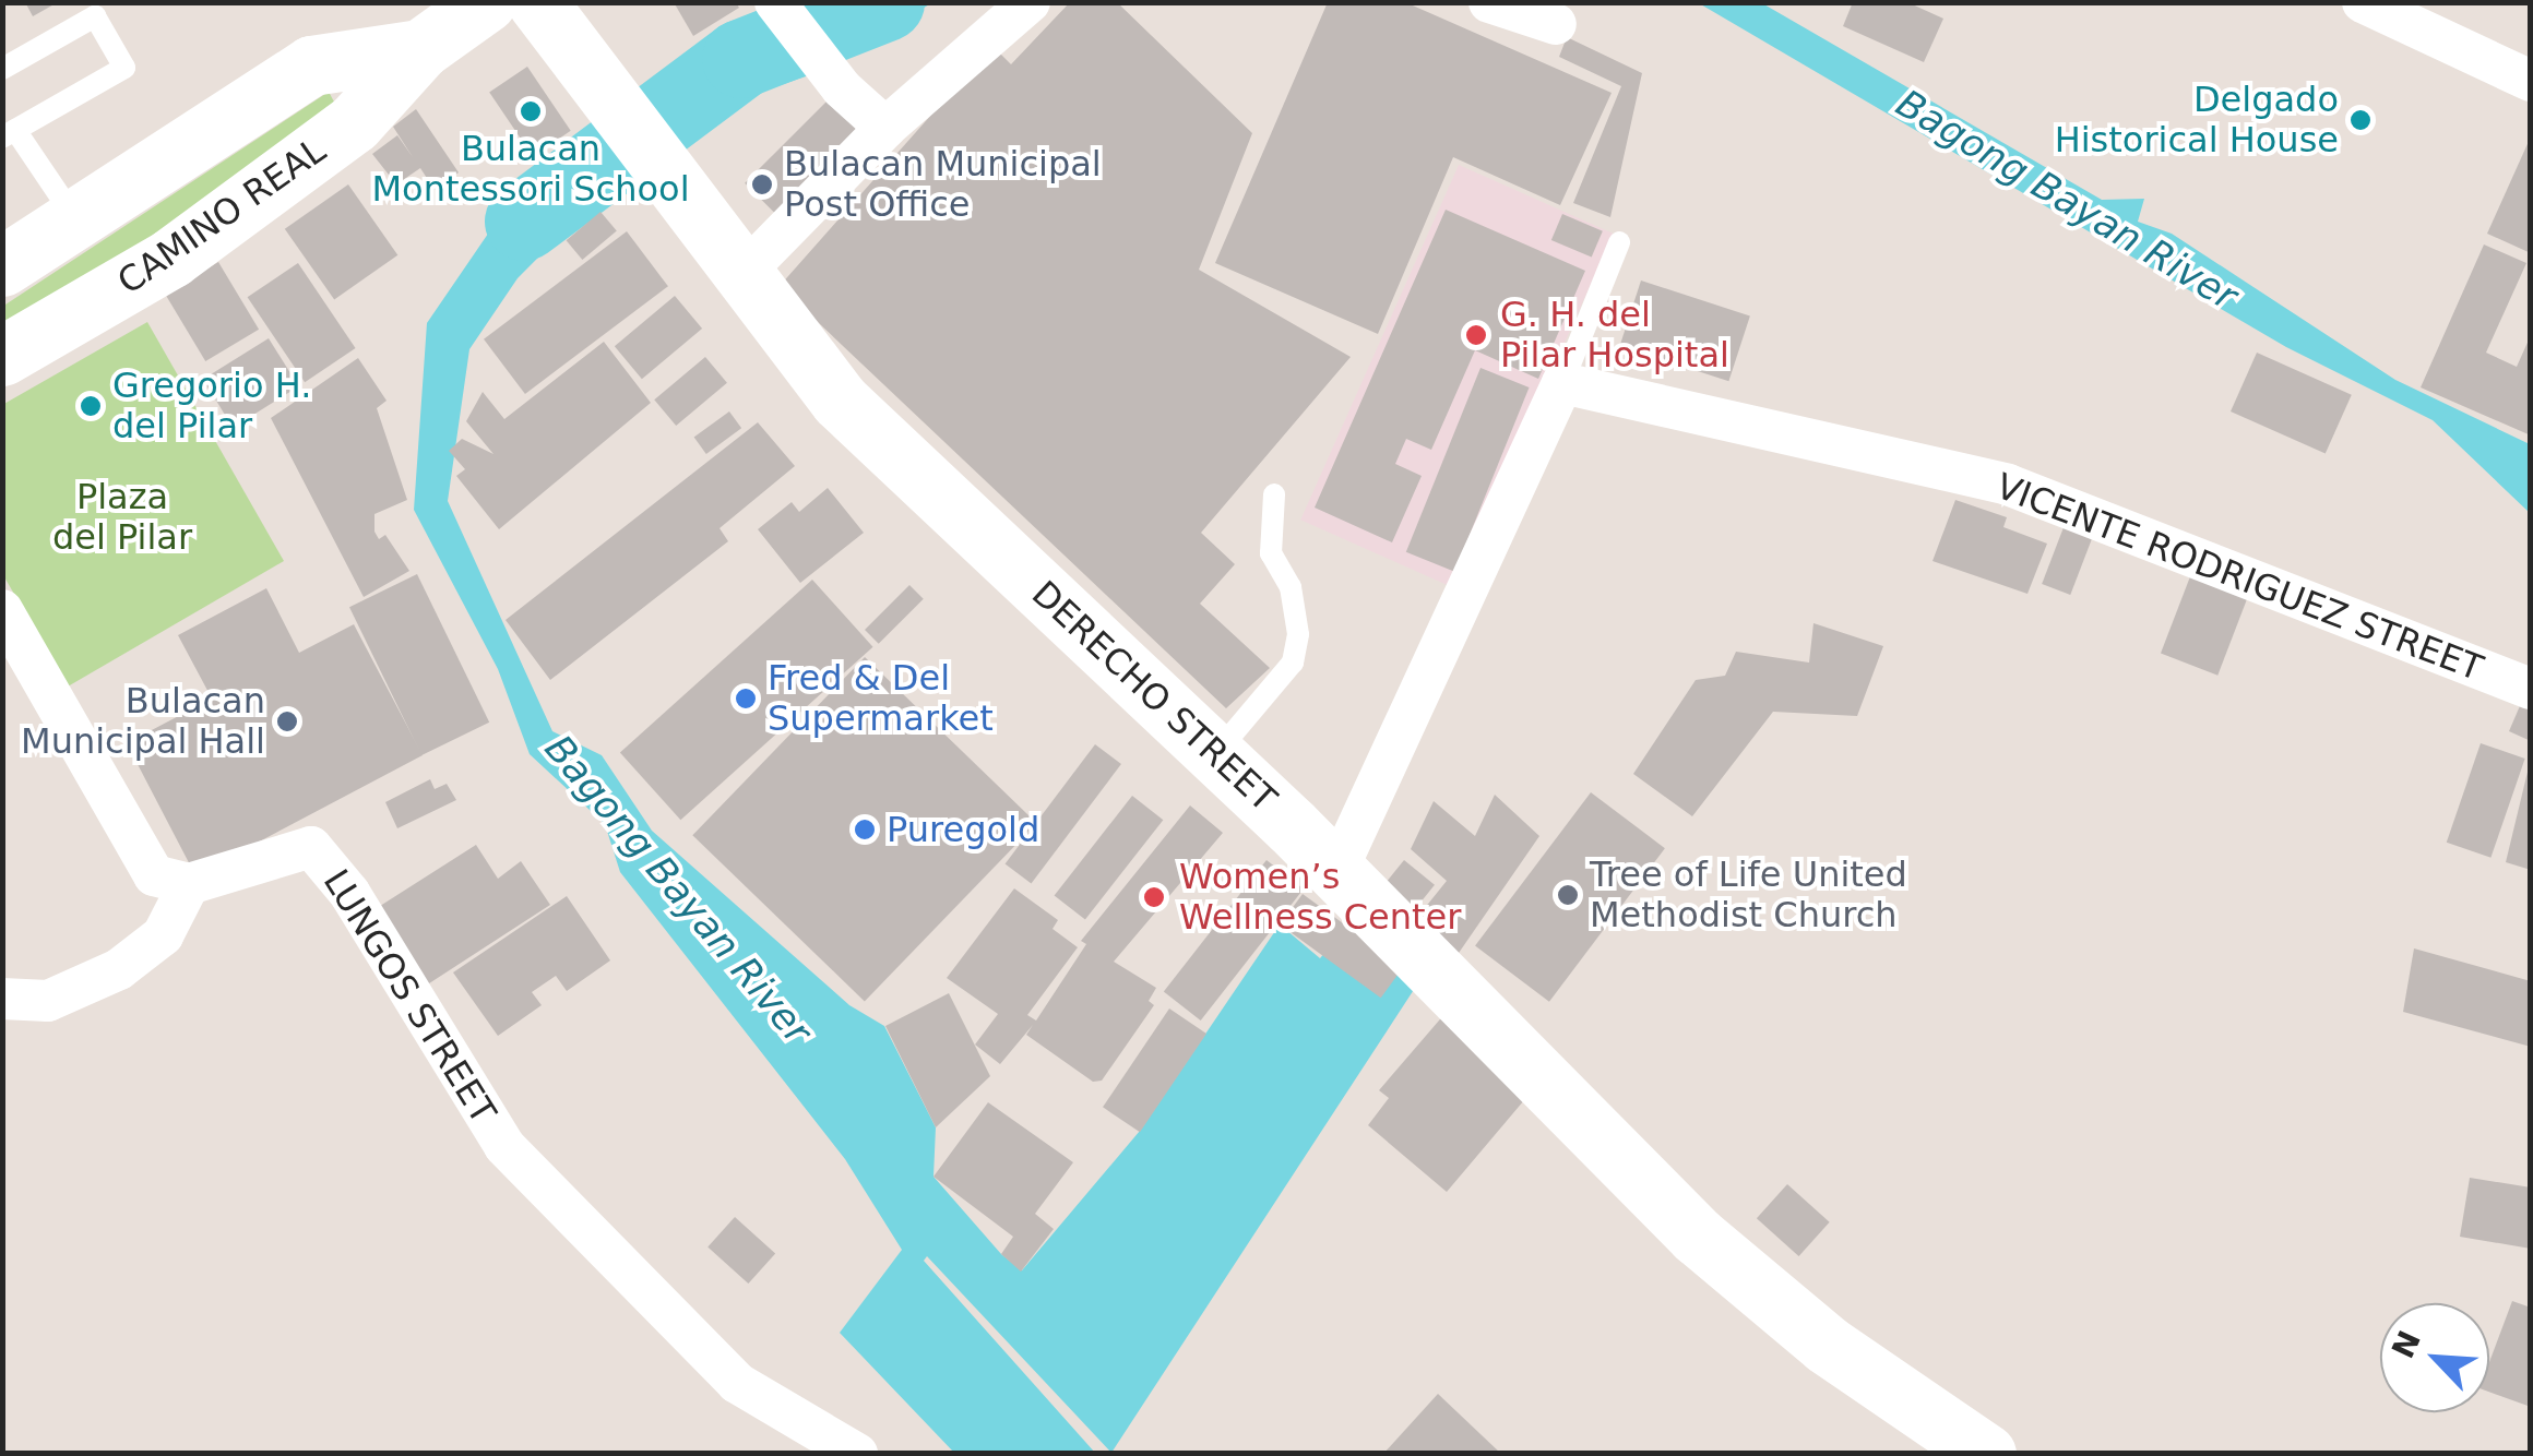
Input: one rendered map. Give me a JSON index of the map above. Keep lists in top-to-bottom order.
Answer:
{
  "streets": {
    "main road": ["CAMINO REAL", "DERECHO STREET"],
    "street": ["VICENTE RODRIGUEZ STREET", "LUNGOS STREET"]
  },
  "water": ["Bagong Bayan River"],
  "parks": ["Plaza del Pilar"],
  "places": [
    "Bulacan Montessori School",
    "Delgado Historical House",
    "Bulacan Municipal Post Office",
    "G. H. del Pilar Hospital",
    "Gregorio H. del Pilar",
    "Fred & Del Supermarket",
    "Bulacan Municipal Hall",
    "Puregold",
    "Tree of Life United Methodist Church",
    "Women’s Wellness Center"
  ],
  "north": "top left"
}
